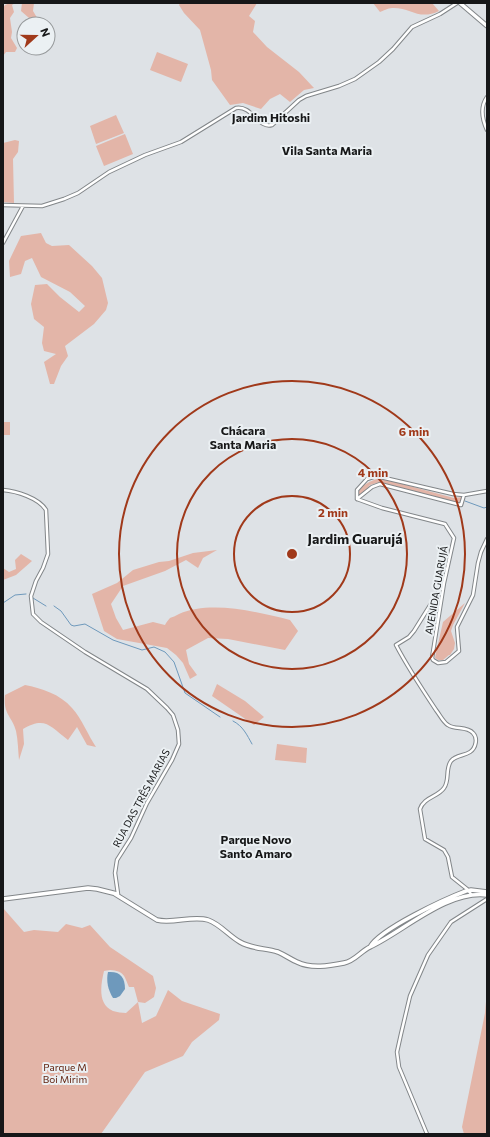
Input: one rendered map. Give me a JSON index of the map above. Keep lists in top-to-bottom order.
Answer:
{
  "streets": {
    "street": ["AVENIDA GUARUJÁ", "RUA DAS TRÊS MARIAS"]
  },
  "districts": [
    "Jardim Hitoshi",
    "Vila Santa Maria",
    "Chácara Santa Maria",
    "Jardim Guarujá",
    "Parque Novo Santo Amaro"
  ],
  "parks": ["Parque M Boi Mirim"],
  "north": "right",
  "rings": ["6 min", "4 min", "2 min"]
}
